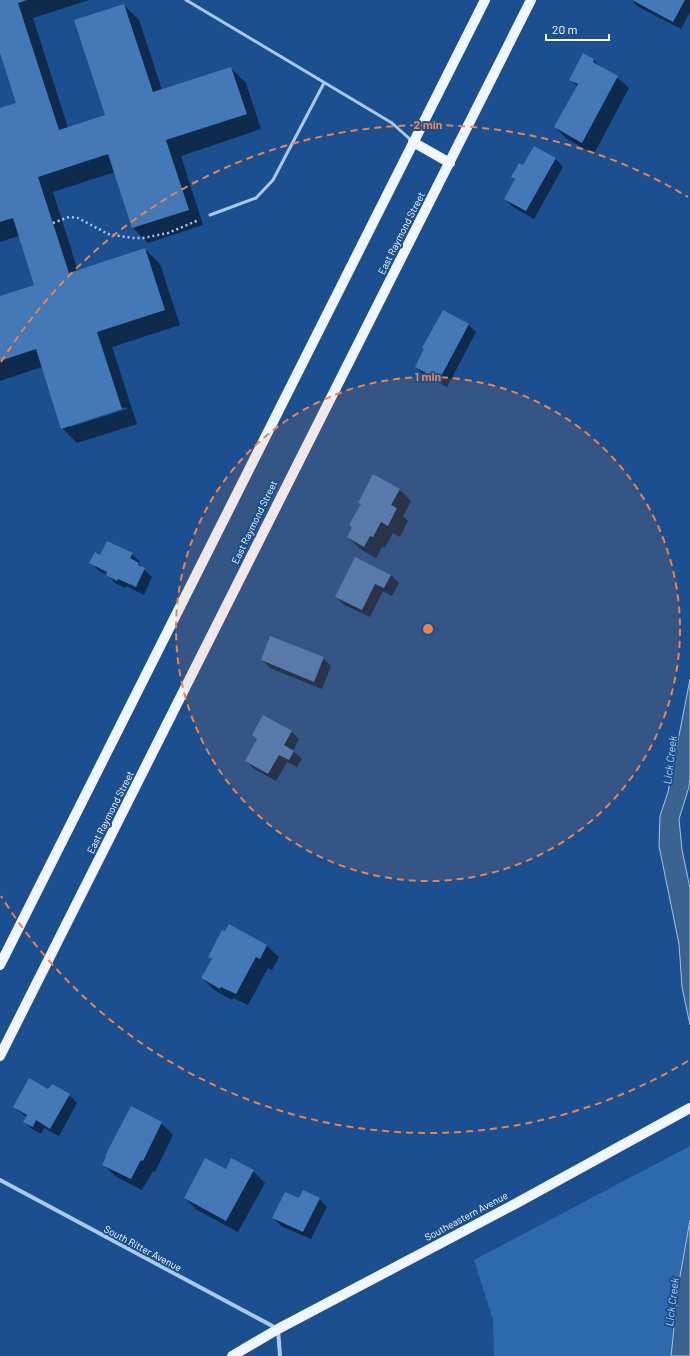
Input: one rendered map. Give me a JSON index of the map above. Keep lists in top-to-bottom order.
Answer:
{
  "streets": {
    "main road": ["East Raymond Street", "Southeastern Avenue"],
    "street": ["South Ritter Avenue"]
  },
  "crossings": [
    ["Southeastern Avenue", "South Ritter Avenue"]
  ],
  "water": ["Lick Creek"],
  "scale_bar": "20 m",
  "rings": ["2 min", "1 min"]
}
